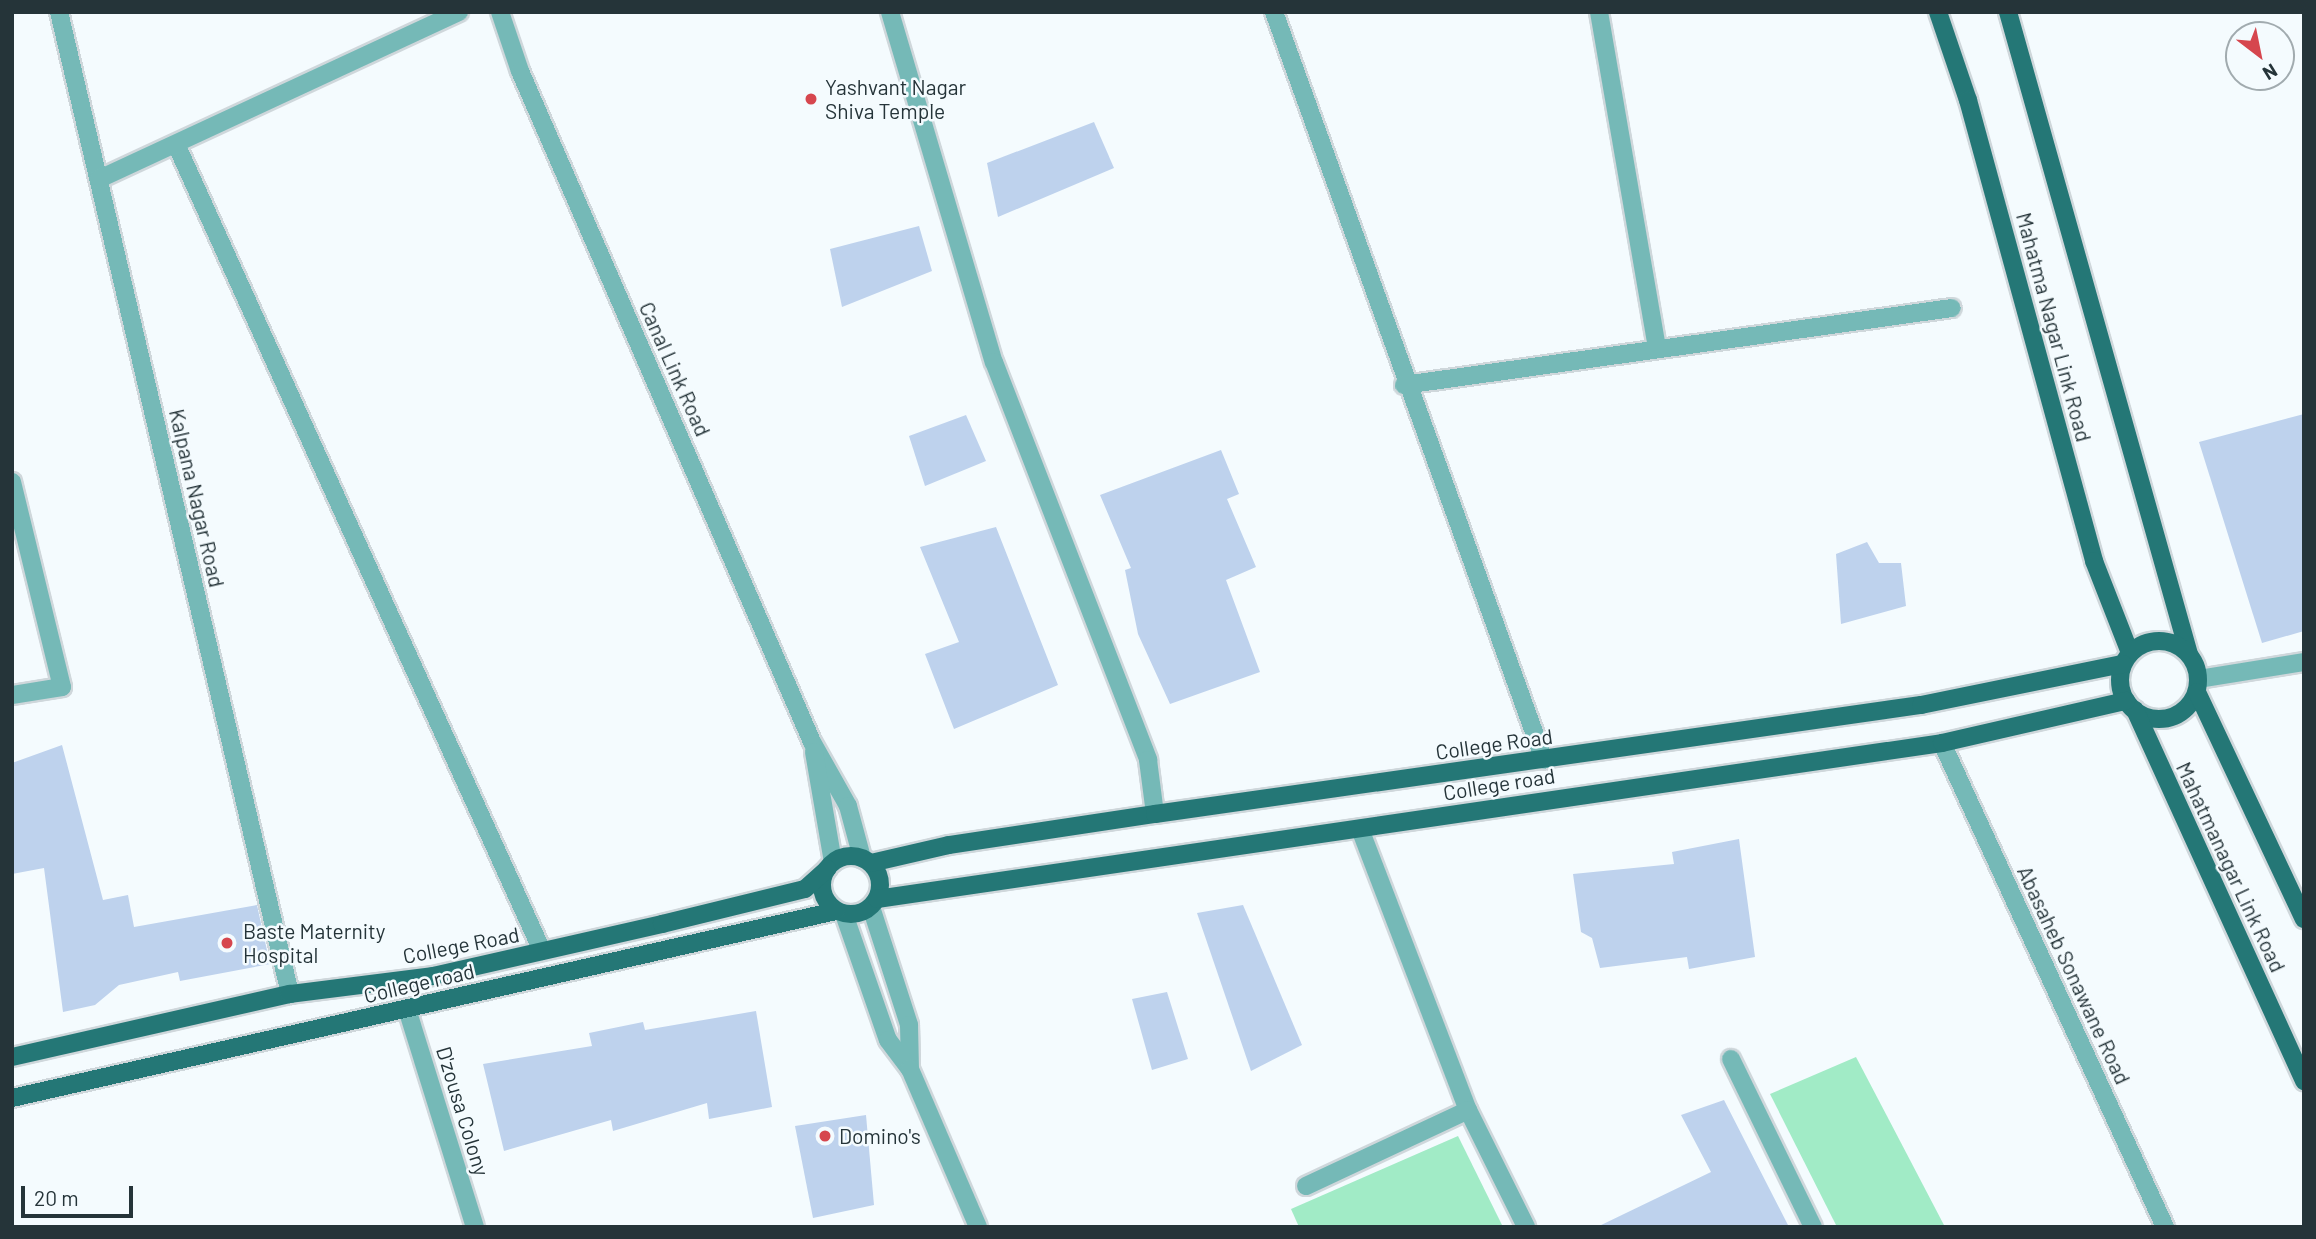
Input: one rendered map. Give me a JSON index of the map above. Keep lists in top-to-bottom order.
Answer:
{
  "streets": {
    "main road": [
      "Mahatma Nagar Link Road",
      "College Road",
      "College road",
      "Mahatmanagar Link Road"
    ],
    "street": [
      "Canal Link Road",
      "Kalpana Nagar Road",
      "Abasaheb Sonawane Road",
      "D'zousa Colony"
    ]
  },
  "crossings": [
    ["Mahatma Nagar Link Road", "College Road"],
    ["Mahatma Nagar Link Road", "College road"],
    ["Mahatma Nagar Link Road", "Mahatmanagar Link Road"],
    ["Canal Link Road", "College Road"],
    ["Canal Link Road", "College road"],
    ["Kalpana Nagar Road", "College Road"],
    ["College Road", "College road"],
    ["College Road", "Mahatmanagar Link Road"],
    ["College road", "Mahatmanagar Link Road"],
    ["College road", "Abasaheb Sonawane Road"],
    ["College road", "D'zousa Colony"]
  ],
  "places": ["Yashvant Nagar Shiva Temple", "Baste Maternity Hospital", "Domino's"],
  "scale_bar": "20 m",
  "north": "bottom right"
}
